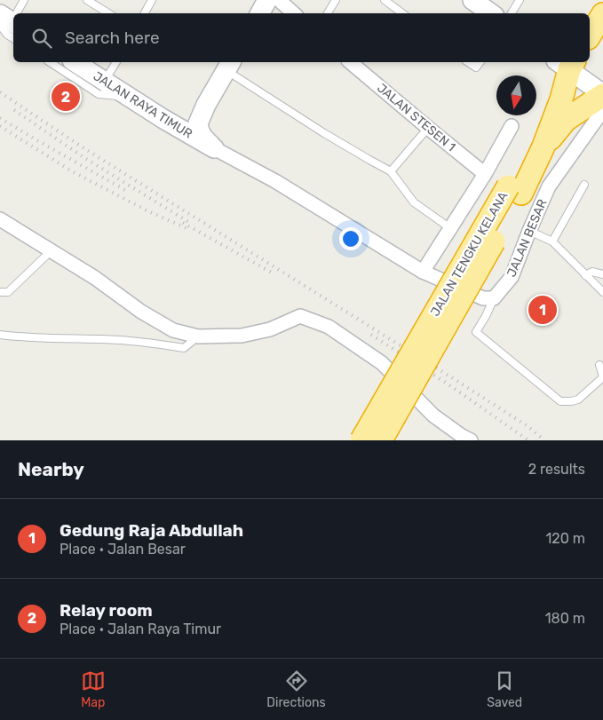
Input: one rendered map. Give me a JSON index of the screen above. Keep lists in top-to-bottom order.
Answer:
{
  "streets": {
    "highway": ["JALAN TENGKU KELANA"],
    "main road": ["JALAN RAYA TIMUR"],
    "street": ["JALAN STESEN 1", "JALAN BESAR"]
  },
  "north": "bottom",
  "page": {
    "search": "Search here",
    "pins": ["2", "1"],
    "heading": ["Nearby", "2 results"],
    "list": [
      {
        "mark": "1",
        "name": "Gedung Raja Abdullah",
        "note": "Place · Jalan Besar",
        "value": "120 m"
      },
      {
        "mark": "2",
        "name": "Relay room",
        "note": "Place · Jalan Raya Timur",
        "value": "180 m"
      }
    ],
    "nav": ["Map", "Directions", "Saved"]
  }
}
